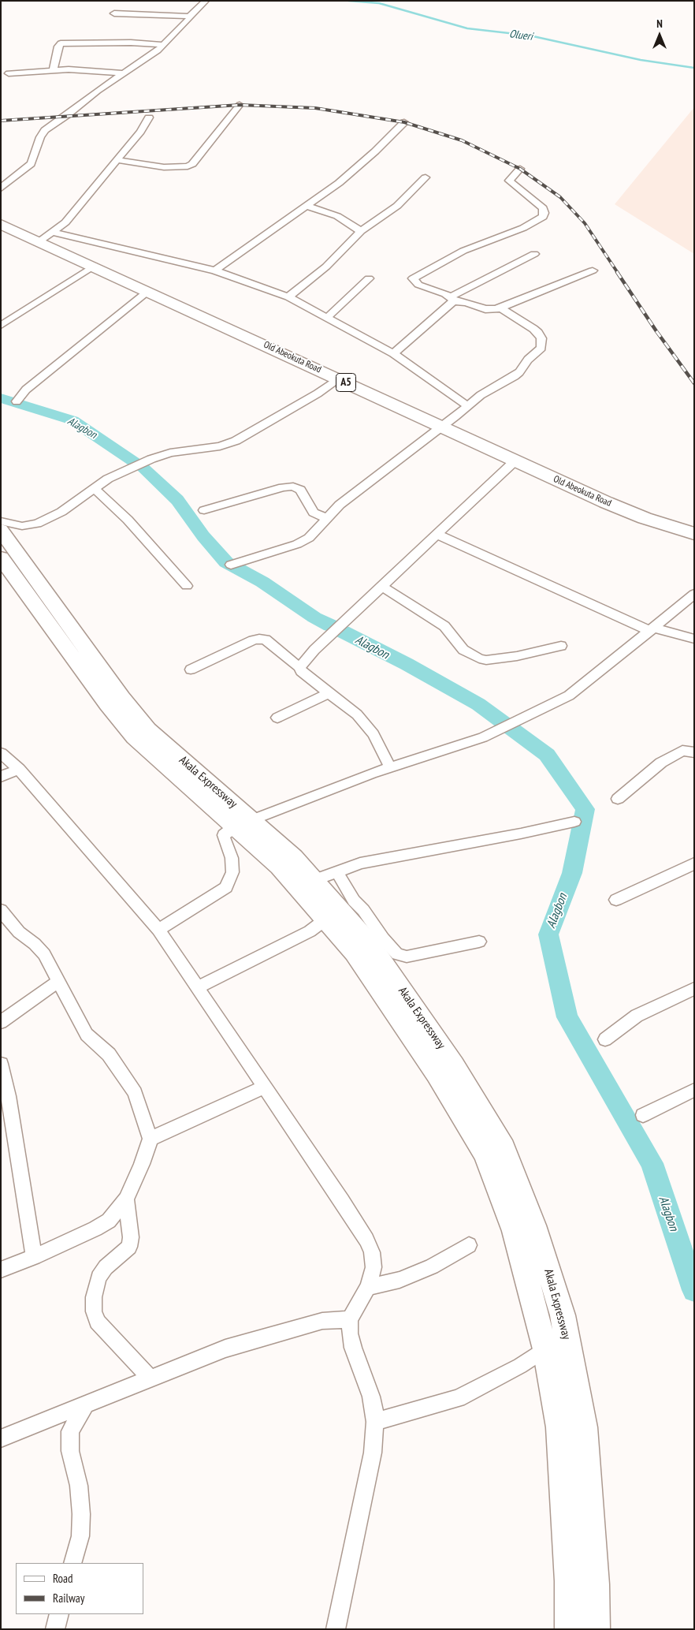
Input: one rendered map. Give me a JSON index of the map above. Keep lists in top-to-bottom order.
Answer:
{
  "streets": {
    "highway": ["Old Abeokuta Road", "A5"],
    "main road": ["Akala Expressway"]
  },
  "water": ["Olueri", "Alagbon"],
  "legend": ["Road", "Railway"],
  "north": "top"
}
